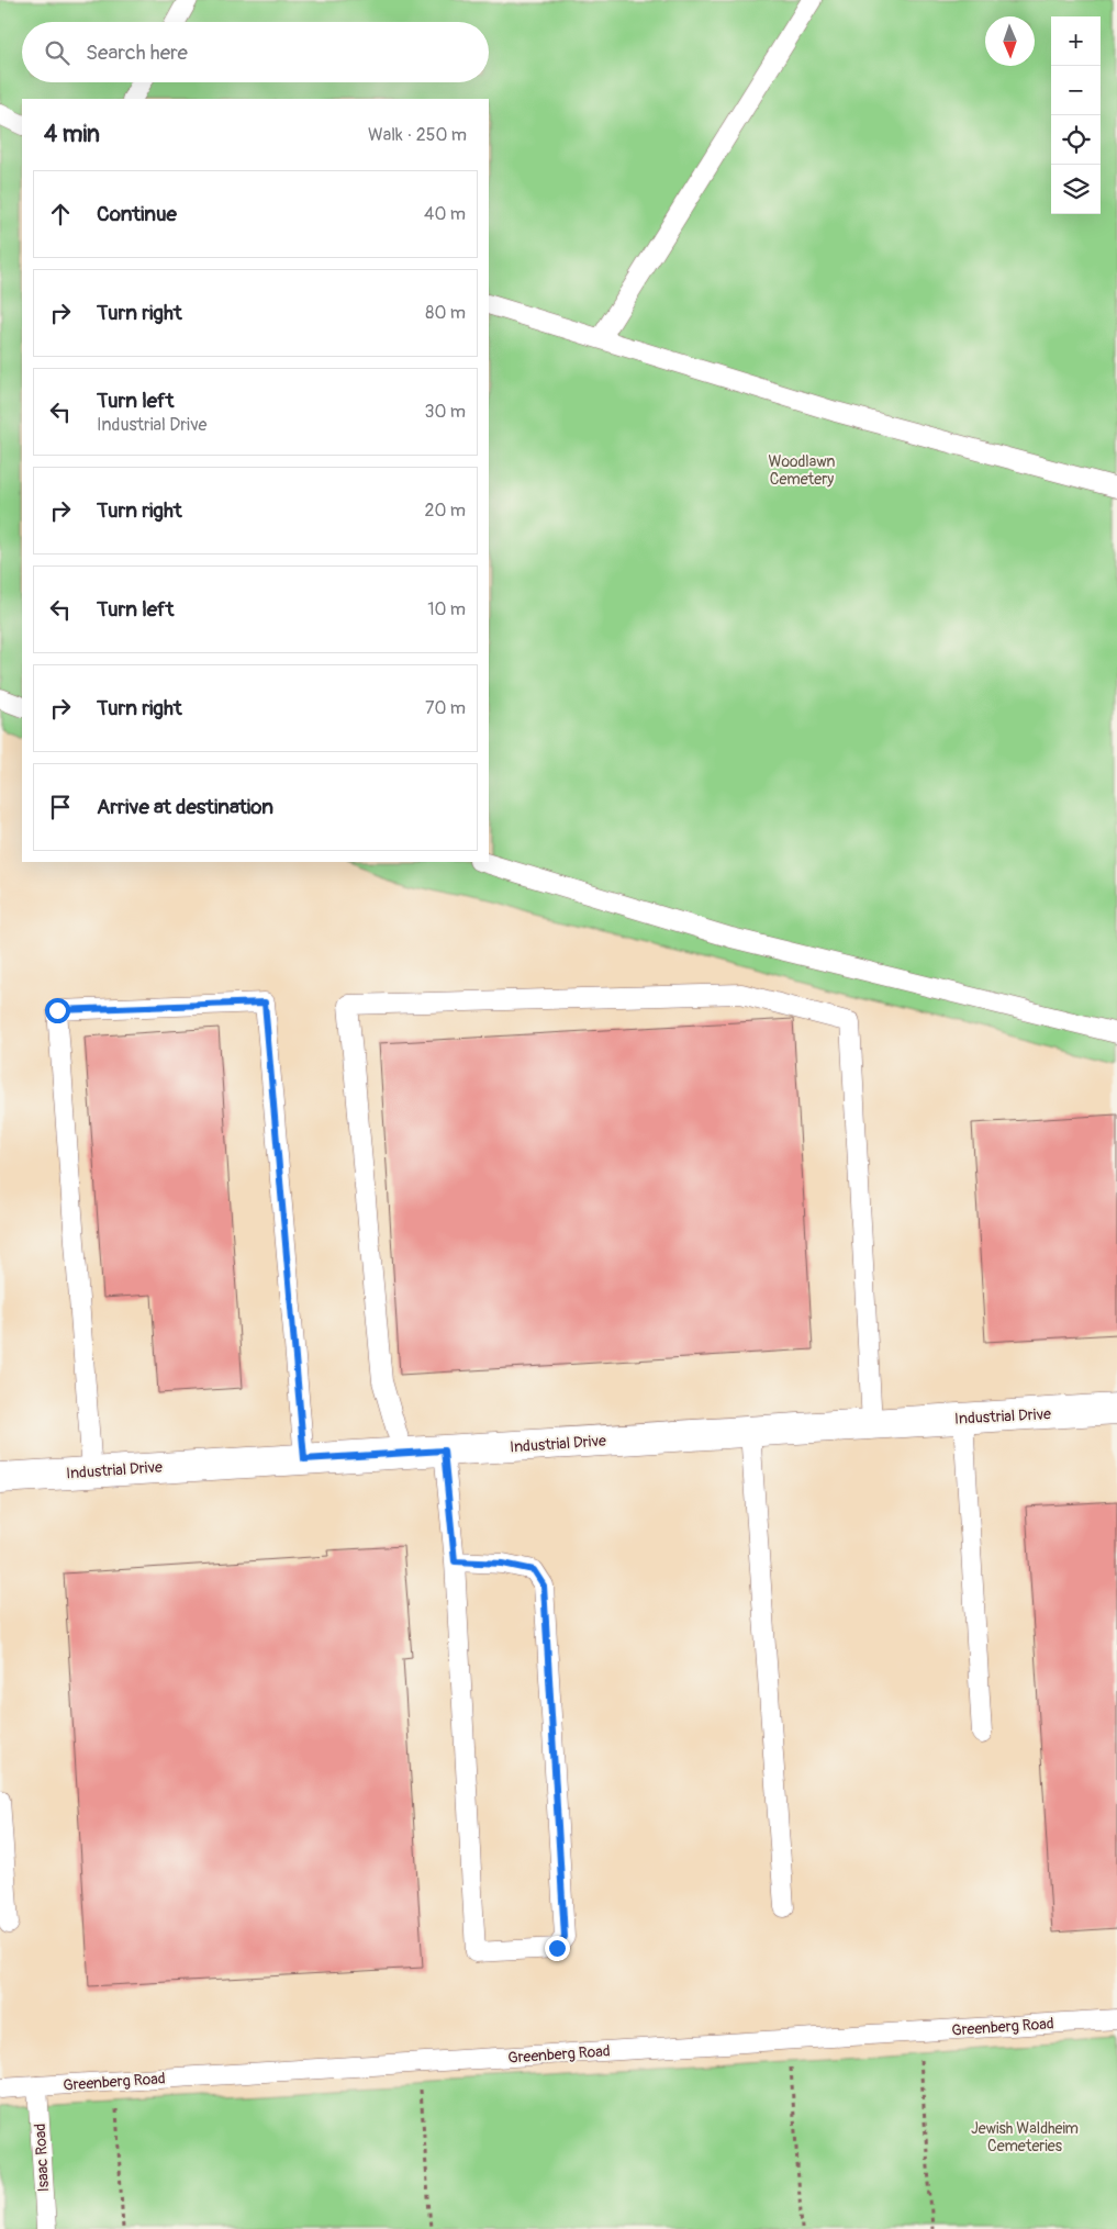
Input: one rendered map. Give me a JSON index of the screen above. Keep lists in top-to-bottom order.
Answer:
{
  "streets": {
    "street": ["Industrial Drive"],
    "lane": ["Greenberg Road", "Isaac Road"]
  },
  "crossings": [
    ["Greenberg Road", "Isaac Road"]
  ],
  "parks": ["Woodlawn Cemetery", "Jewish Waldheim Cemeteries"],
  "north": "bottom",
  "page": {
    "map_buttons": ["+", "−"],
    "search": "Search here",
    "heading": ["4 min", "Walk · 250 m"],
    "list": [
      ["Continue", "40 m"],
      ["Turn right", "80 m"],
      ["Turn left", "Industrial Drive", "30 m"],
      ["Turn right", "20 m"],
      ["Turn left", "10 m"],
      ["Turn right", "70 m"],
      "Arrive at destination"
    ]
  }
}
